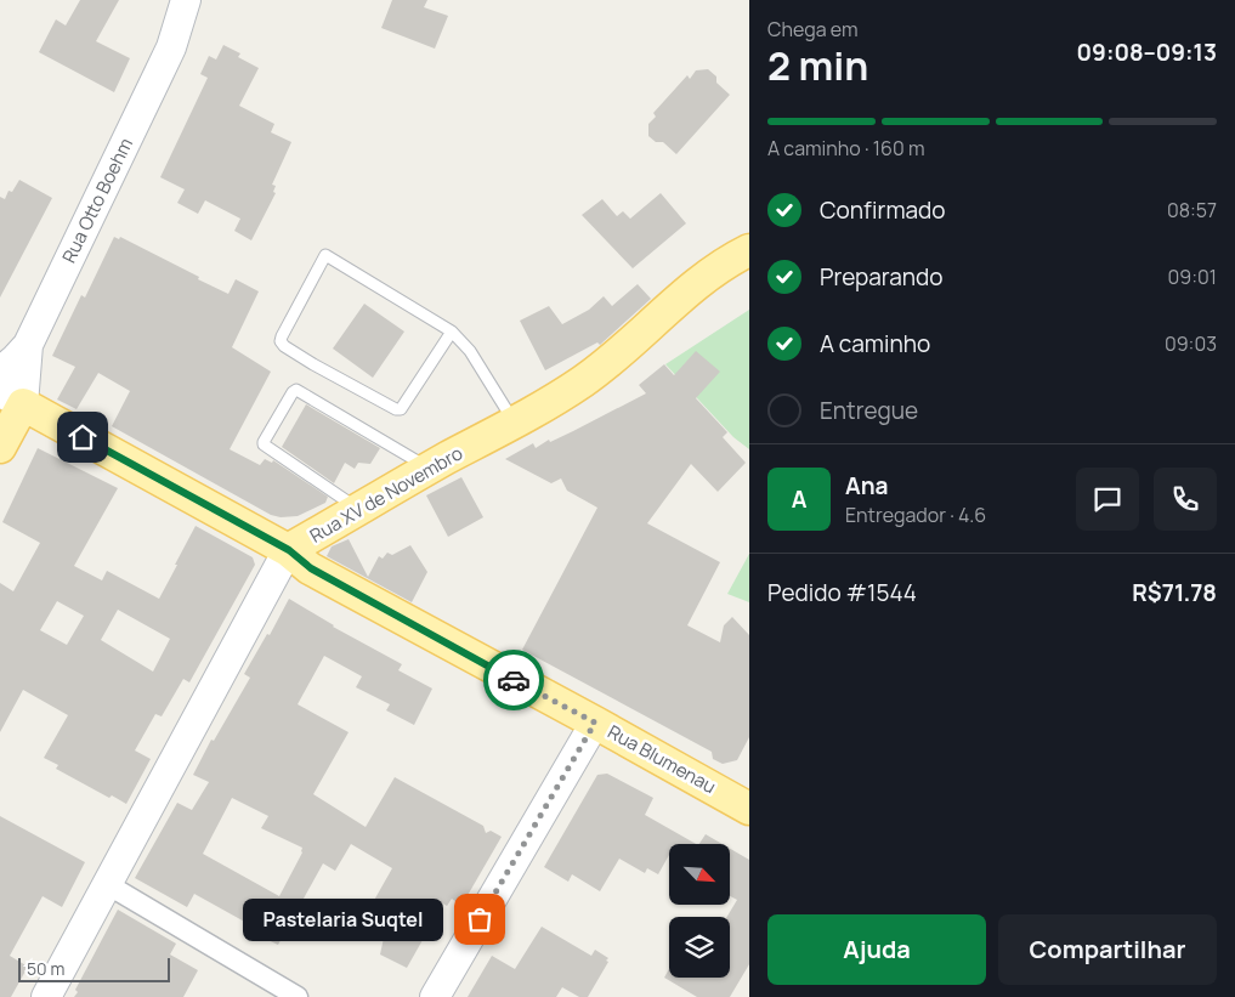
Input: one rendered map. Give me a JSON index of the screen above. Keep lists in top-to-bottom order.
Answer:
{
  "streets": {
    "main road": ["Rua Otto Boehm", "Rua XV de Novembro", "Rua Blumenau"]
  },
  "crossings": [
    ["Rua Otto Boehm", "Rua Blumenau"],
    ["Rua XV de Novembro", "Rua Blumenau"]
  ],
  "places": ["Pastelaria Suqtel"],
  "scale_bar": "50 m",
  "north": "bottom right",
  "page": {
    "heading": ["2 min", "Chega em", "09:08–09:13"],
    "panel": [
      "Ana",
      "Entregador · 4.6",
      "Pedido #1544",
      "R$71.78"
    ],
    "bar": "A caminho · 160 m",
    "list": [
      ["Confirmado", "08:57"],
      ["Preparando", "09:01"],
      ["A caminho", "09:03"],
      "Entregue"
    ],
    "round": "A",
    "bubble": "Pastelaria Suqtel",
    "buttons": ["Ajuda", "Compartilhar"],
    "scale": "50 m"
  }
}
